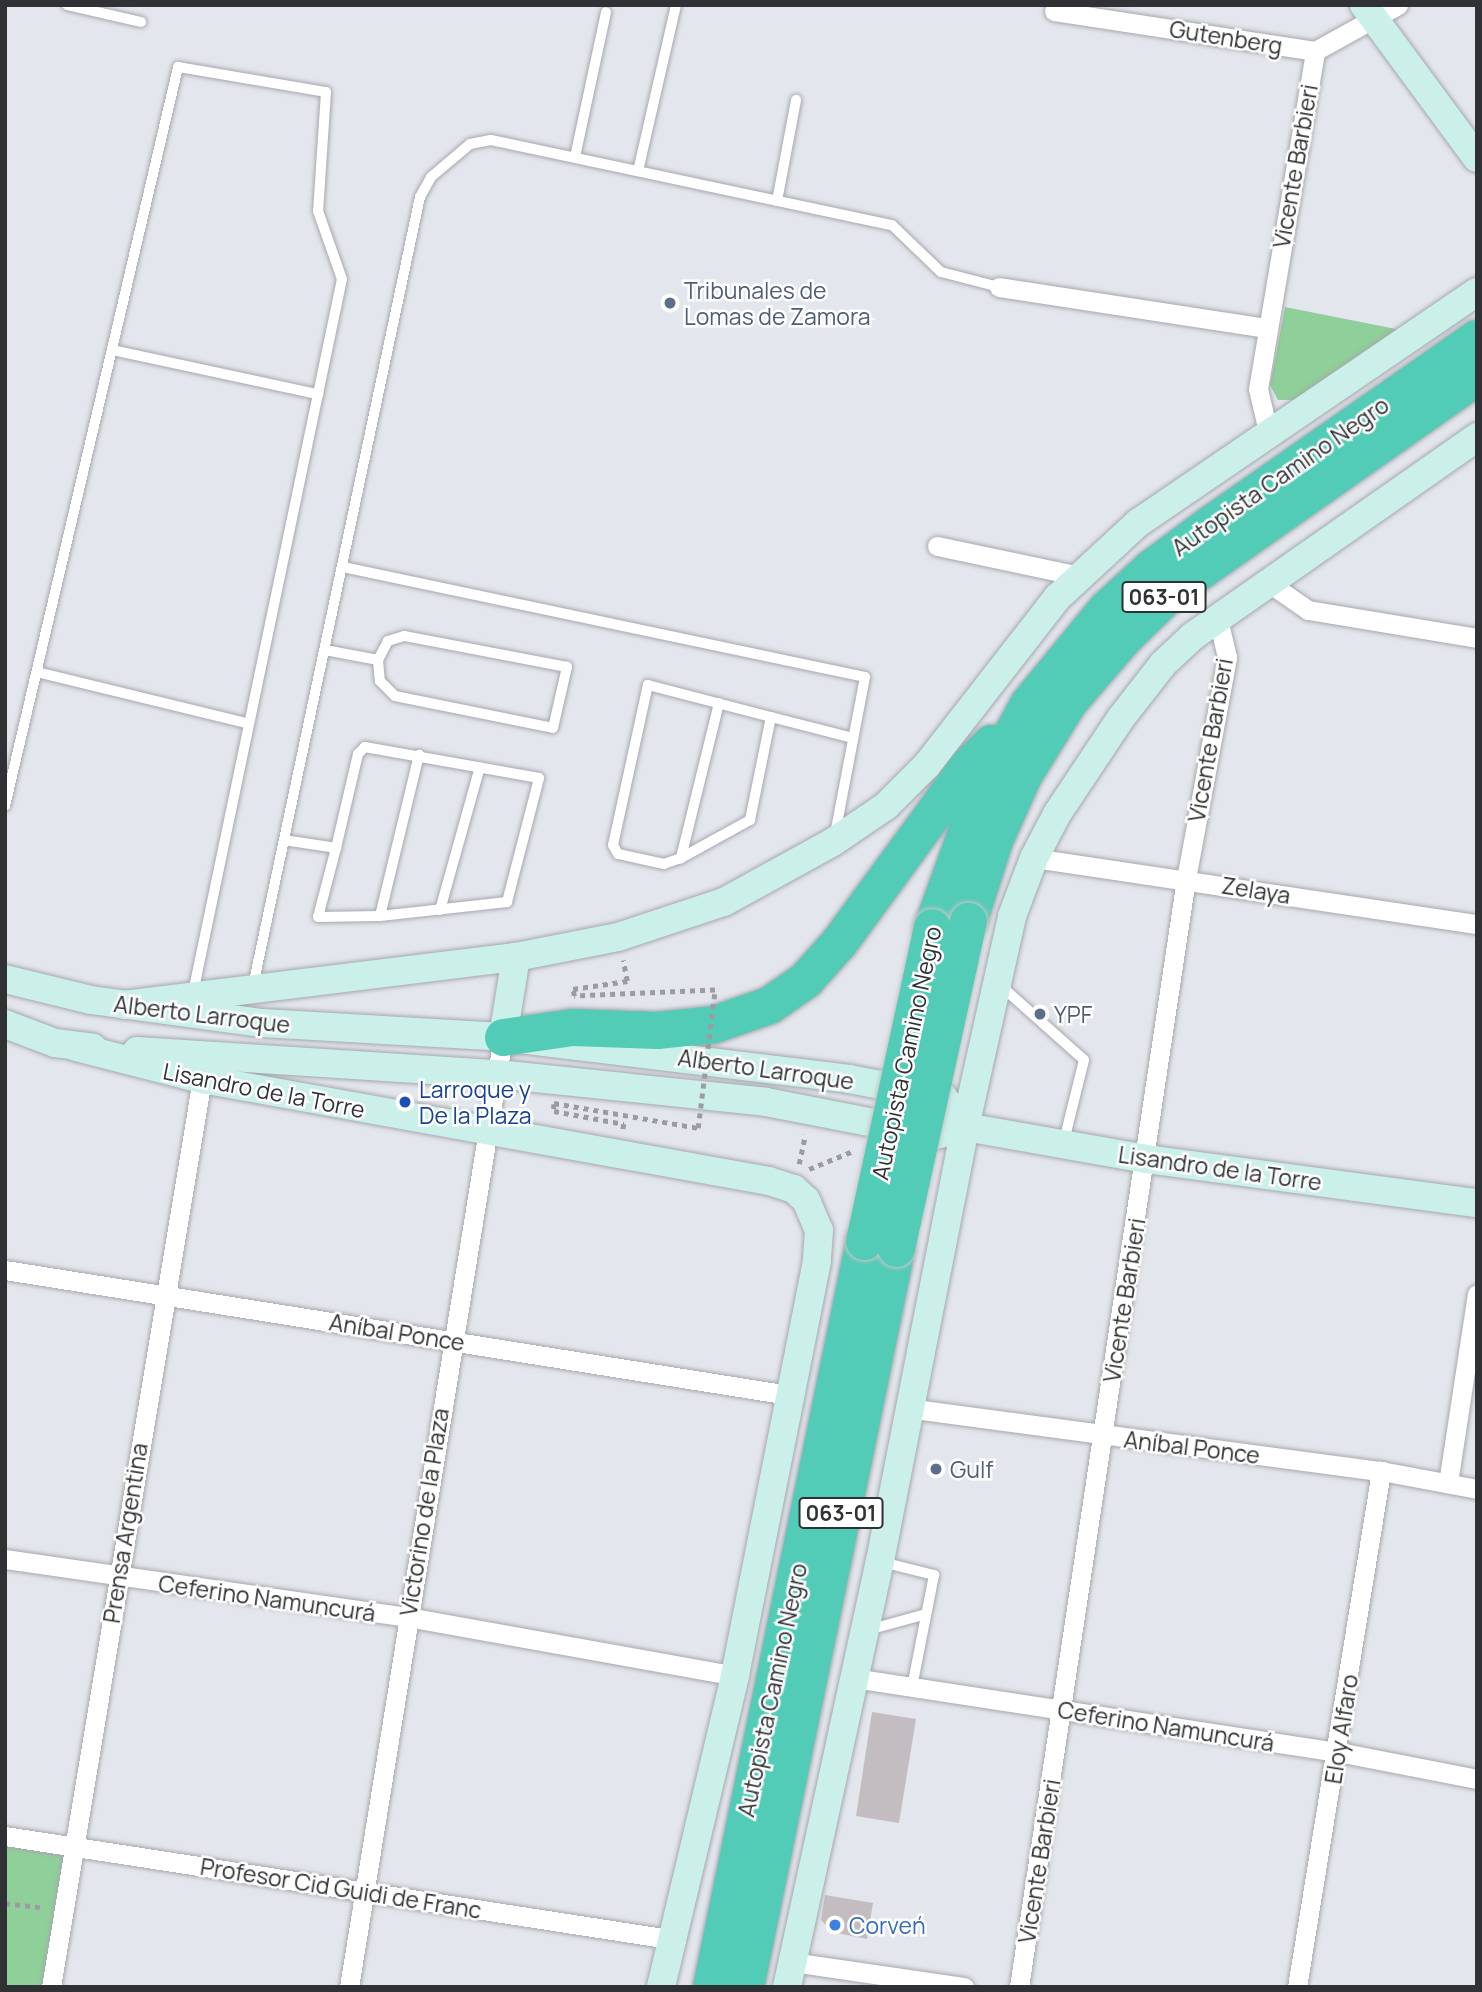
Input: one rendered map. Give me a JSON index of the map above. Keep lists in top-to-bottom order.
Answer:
{
  "streets": {
    "highway": ["Autopista Camino Negro", "063-01"],
    "street": [
      "Gutenberg",
      "Vicente Barbieri",
      "Zelaya",
      "Alberto Larroque",
      "Lisandro de la Torre",
      "Aníbal Ponce",
      "Victorino de la Plaza",
      "Prensa Argentina",
      "Ceferino Namuncurá",
      "Eloy Alfaro",
      "Profesor Cid Guidi de Franc"
    ]
  },
  "crossings": [
    ["Gutenberg", "Vicente Barbieri"],
    ["Vicente Barbieri", "Zelaya"],
    ["Vicente Barbieri", "Lisandro de la Torre"],
    ["Vicente Barbieri", "Aníbal Ponce"],
    ["Vicente Barbieri", "Ceferino Namuncurá"],
    ["Alberto Larroque", "Lisandro de la Torre"],
    ["Alberto Larroque", "Victorino de la Plaza"],
    ["Lisandro de la Torre", "Aníbal Ponce"],
    ["Lisandro de la Torre", "Victorino de la Plaza"],
    ["Lisandro de la Torre", "Prensa Argentina"],
    ["Aníbal Ponce", "Victorino de la Plaza"],
    ["Aníbal Ponce", "Prensa Argentina"],
    ["Aníbal Ponce", "Eloy Alfaro"],
    ["Victorino de la Plaza", "Ceferino Namuncurá"],
    ["Victorino de la Plaza", "Profesor Cid Guidi de Franc"],
    ["Prensa Argentina", "Ceferino Namuncurá"],
    ["Prensa Argentina", "Profesor Cid Guidi de Franc"],
    ["Ceferino Namuncurá", "Eloy Alfaro"]
  ],
  "places": [
    "Tribunales de Lomas de Zamora",
    "YPF",
    "Larroque y De la Plaza",
    "Gulf",
    "Corveń"
  ]
}
